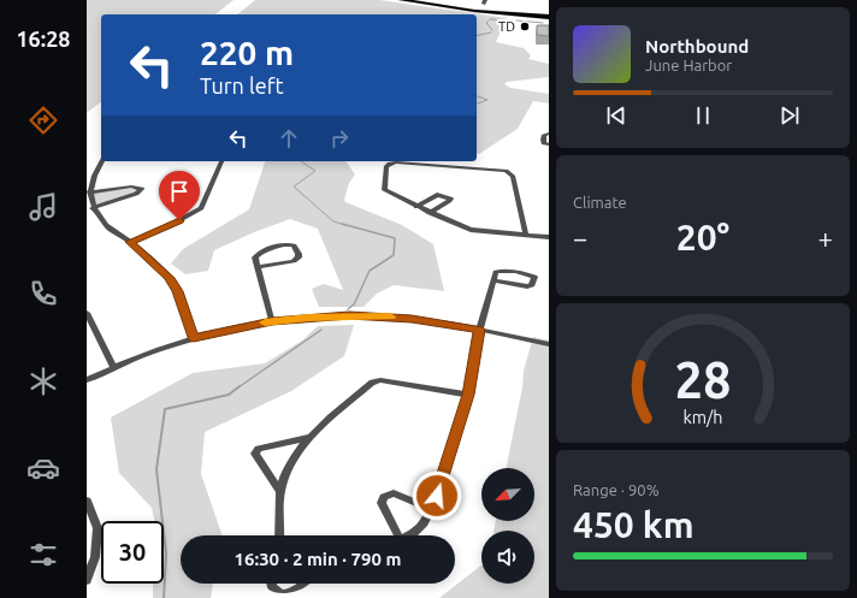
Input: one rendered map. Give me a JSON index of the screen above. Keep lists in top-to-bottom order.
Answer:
{
  "places": ["TD"],
  "north": "bottom left",
  "page": {
    "tabs": "16:28",
    "turn": ["220 m", "Turn left"],
    "song": ["Northbound", "June Harbor"],
    "tile": [
      "Climate",
      ["Range · 90%", "450 km"]
    ],
    "heat": ["−", "20°", "+"],
    "limit": "30",
    "trip": "16:30 · 2 min · 790 m",
    "gauge": ["28", "km/h"]
  }
}
